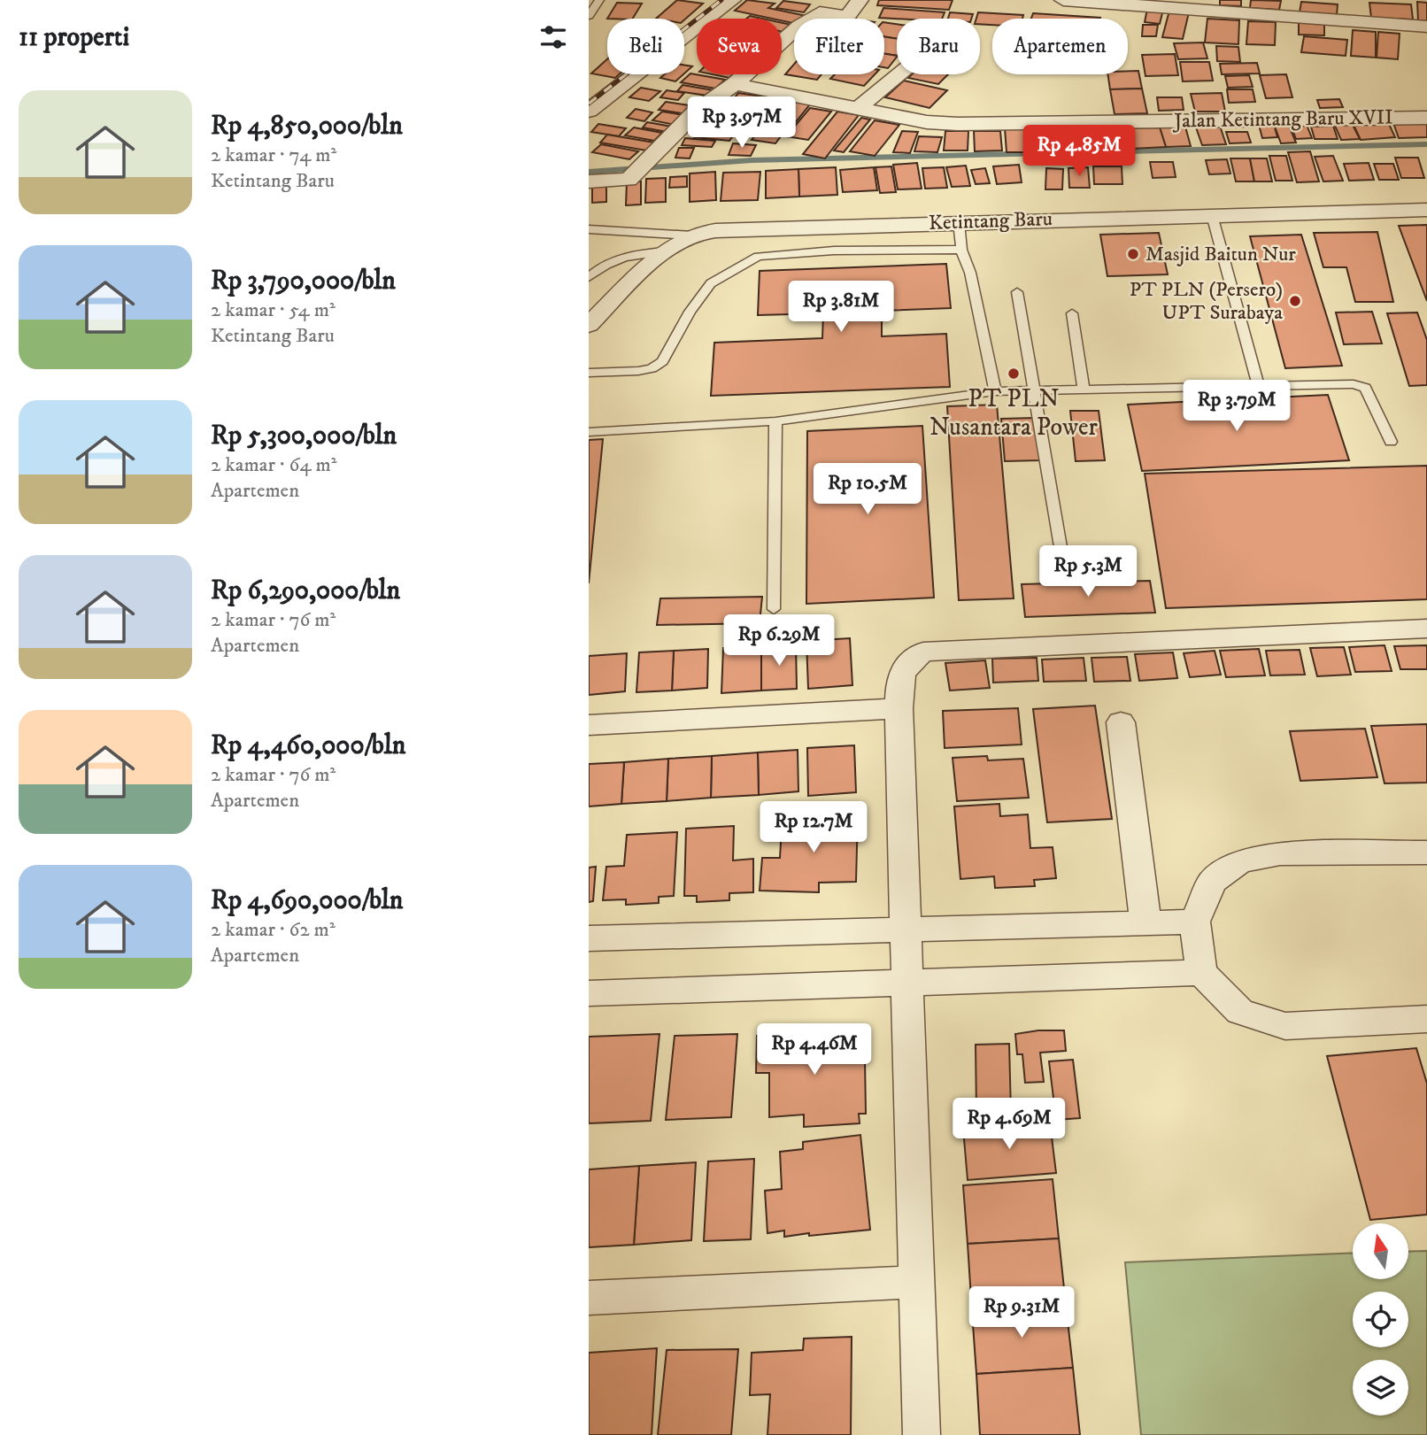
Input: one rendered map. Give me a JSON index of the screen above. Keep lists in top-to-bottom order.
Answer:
{
  "streets": {
    "street": ["Jalan Ketintang Baru XVII", "Ketintang Baru"]
  },
  "places": ["Masjid Baitun Nur", "PT PLN (Persero) UPT Surabaya", "PT PLN Nusantara Power"],
  "north": "top",
  "page": {
    "heading": "11 properti",
    "chip": [
      "Beli",
      "Sewa",
      "Filter",
      "Baru",
      "Apartemen"
    ],
    "list": [
      {
        "name": "Rp 4,850,000/bln",
        "note": "2 kamar · 74 m² · Ketintang Baru"
      },
      {
        "name": "Rp 3,790,000/bln",
        "note": "2 kamar · 54 m² · Ketintang Baru"
      },
      {
        "name": "Rp 5,300,000/bln",
        "note": "2 kamar · 64 m² · Apartemen"
      },
      {
        "name": "Rp 6,290,000/bln",
        "note": "2 kamar · 76 m² · Apartemen"
      },
      {
        "name": "Rp 4,460,000/bln",
        "note": "2 kamar · 76 m² · Apartemen"
      },
      {
        "name": "Rp 4,690,000/bln",
        "note": "2 kamar · 62 m² · Apartemen"
      }
    ],
    "price": [
      "Rp 3.97M",
      "Rp 4.85M",
      "Rp 3.81M",
      "Rp 3.79M",
      "Rp 10.5M",
      "Rp 5.3M",
      "Rp 6.29M",
      "Rp 12.7M",
      "Rp 4.46M",
      "Rp 4.69M",
      "Rp 9.31M"
    ]
  }
}
